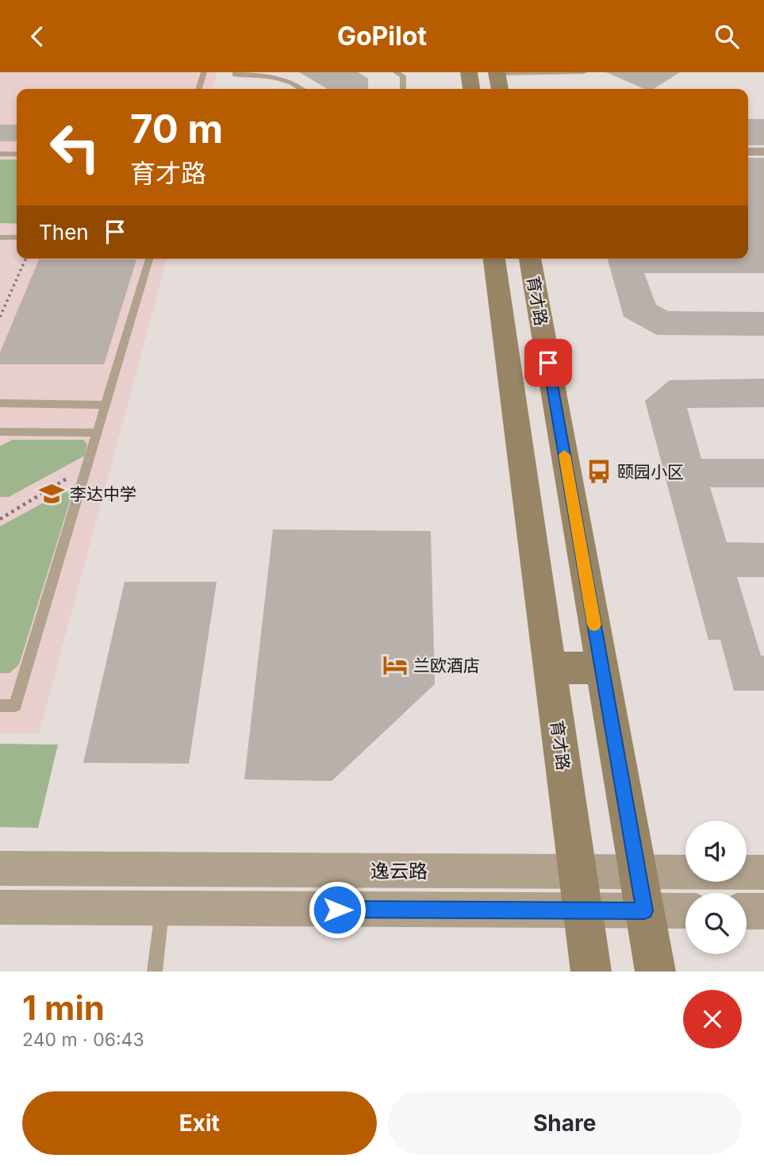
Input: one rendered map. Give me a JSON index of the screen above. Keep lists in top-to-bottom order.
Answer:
{
  "streets": {
    "main road": ["育才路"],
    "street": ["逸云路"]
  },
  "crossings": [
    ["育才路", "逸云路"]
  ],
  "places": {
    "bus stop": ["颐园小区"],
    "school or university": ["李达中学"],
    "hotel": ["兰欧酒店"]
  },
  "page": {
    "header": "GoPilot",
    "turn": ["70 m", "育才路"],
    "then": "Then",
    "heading": ["1 min", "240 m · 06:43"],
    "buttons": ["Exit", "Share"]
  }
}
